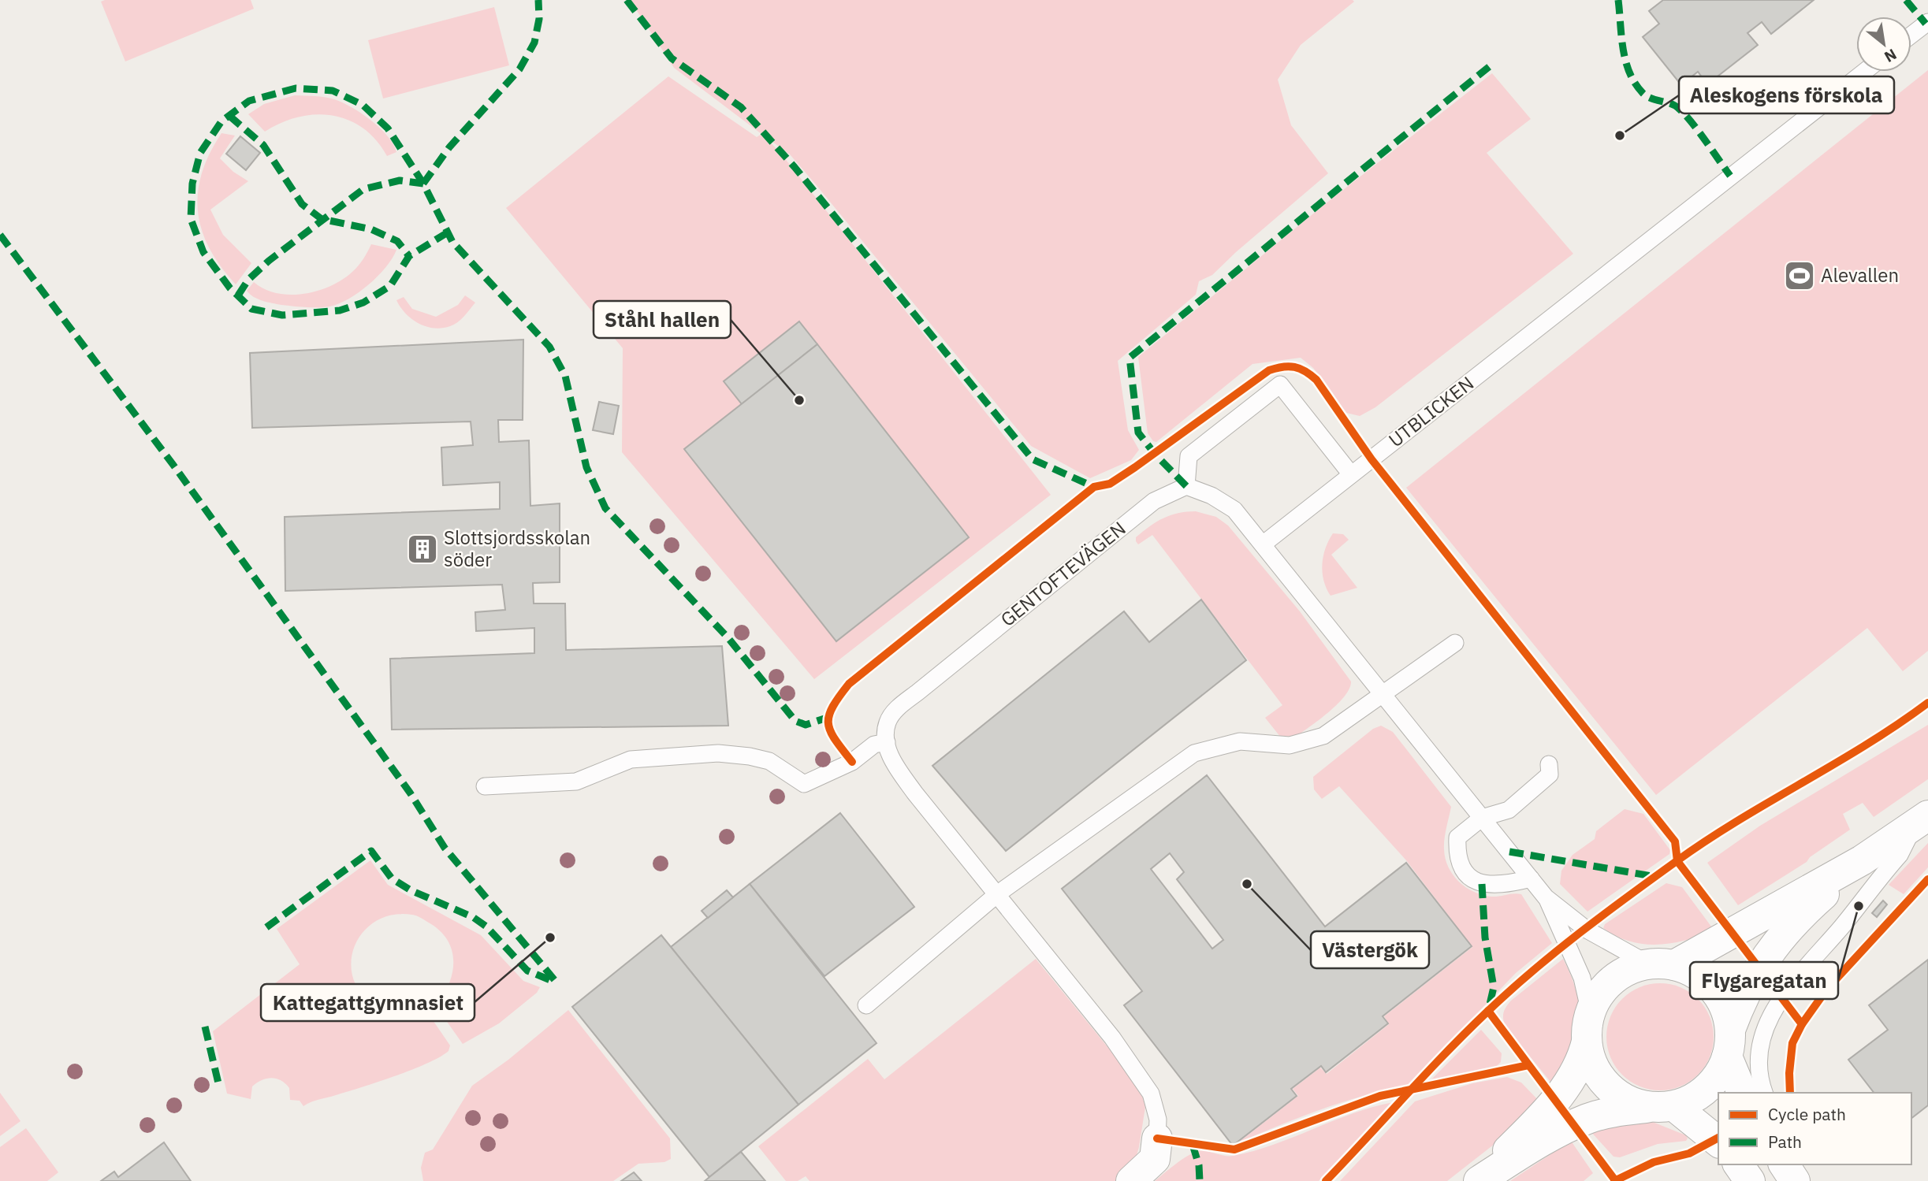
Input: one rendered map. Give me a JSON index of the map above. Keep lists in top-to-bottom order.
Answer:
{
  "streets": {
    "lane": ["UTBLICKEN", "GENTOFTEVÄGEN"]
  },
  "places": {
    "other": [
      "Aleskogens förskola",
      "Ståhl hallen",
      "Västergök",
      "Flygaregatan",
      "Kattegattgymnasiet"
    ],
    "sports": ["Alevallen"],
    "building": ["Slottsjordsskolan söder"]
  },
  "legend": ["Cycle path", "Path"],
  "north": "bottom right"
}
